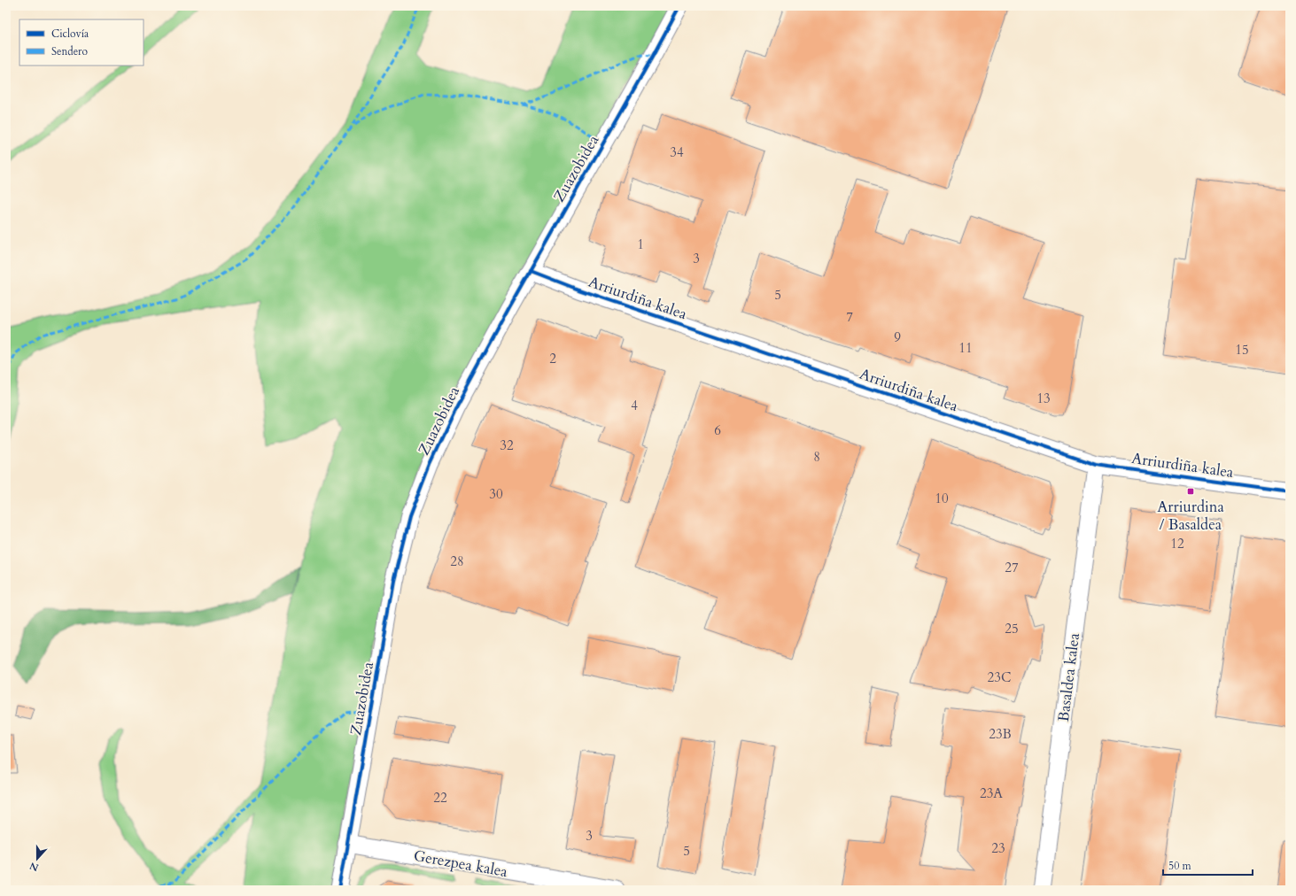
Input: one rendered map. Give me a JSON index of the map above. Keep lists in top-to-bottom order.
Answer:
{
  "streets": {
    "street": [
      "Zuazobidea",
      "Arriurdiña kalea",
      "Basaldea kalea",
      "Gerezpea kalea"
    ]
  },
  "crossings": [
    ["Zuazobidea", "Arriurdiña kalea"],
    ["Zuazobidea", "Gerezpea kalea"],
    ["Arriurdiña kalea", "Basaldea kalea"]
  ],
  "places": {
    "transit": ["Arriurdina / Basaldea"]
  },
  "house_numbers": [
    "34",
    "1",
    "3",
    "5",
    "7",
    "9",
    "11",
    "15",
    "2",
    "13",
    "4",
    "6",
    "32",
    "8",
    "30",
    "10",
    "12",
    "28",
    "27",
    "25",
    "23C",
    "23B",
    "23A",
    "22",
    "3",
    "23",
    "5"
  ],
  "legend": ["Ciclovía", "Sendero"],
  "scale_bar": "50 m",
  "north": "bottom"
}
